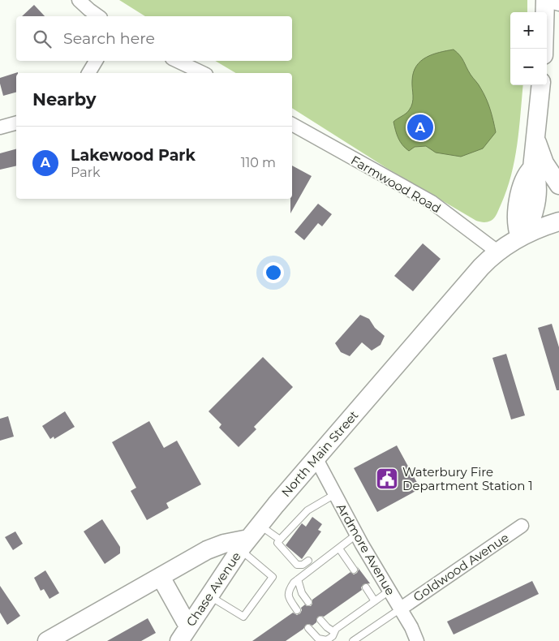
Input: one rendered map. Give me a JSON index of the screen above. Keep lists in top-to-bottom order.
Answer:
{
  "streets": {
    "main road": ["North Main Street", "Chase Avenue"],
    "street": ["Farmwood Road", "Ardmore Avenue", "Goldwood Avenue"]
  },
  "crossings": [
    ["Farmwood Road", "North Main Street"],
    ["North Main Street", "Ardmore Avenue"],
    ["North Main Street", "Chase Avenue"],
    ["Ardmore Avenue", "Goldwood Avenue"]
  ],
  "places": {
    "public building": ["Waterbury Fire Department Station 1"]
  },
  "page": {
    "map_buttons": ["+", "−"],
    "search": "Search here",
    "heading": "Nearby",
    "pins": "A",
    "list": [
      {
        "mark": "A",
        "name": "Lakewood Park",
        "note": "Park",
        "value": "110 m"
      }
    ]
  }
}
